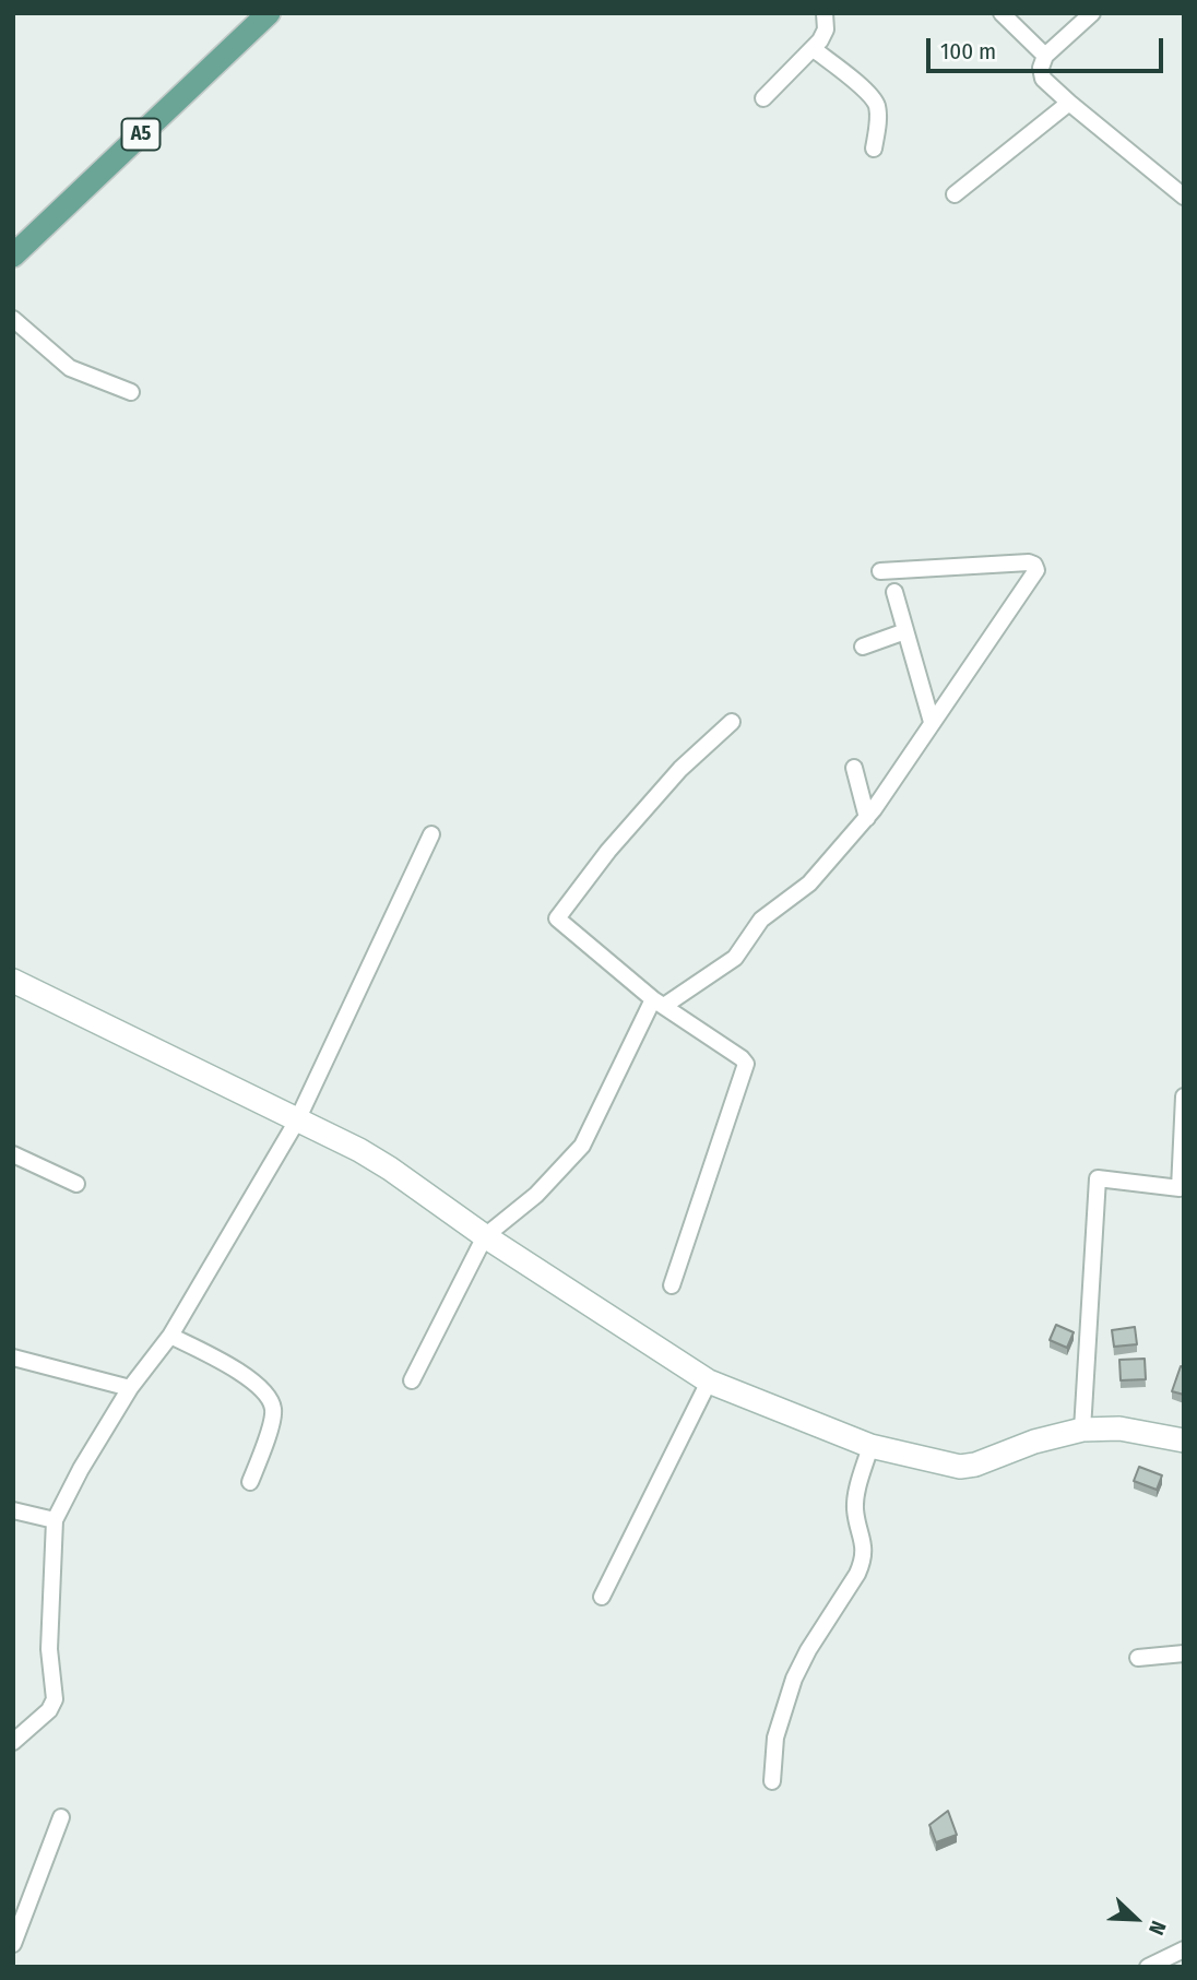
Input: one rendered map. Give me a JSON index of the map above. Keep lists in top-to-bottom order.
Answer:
{
  "streets": {
    "main road": ["A5"]
  },
  "scale_bar": "100 m",
  "north": "bottom right"
}
